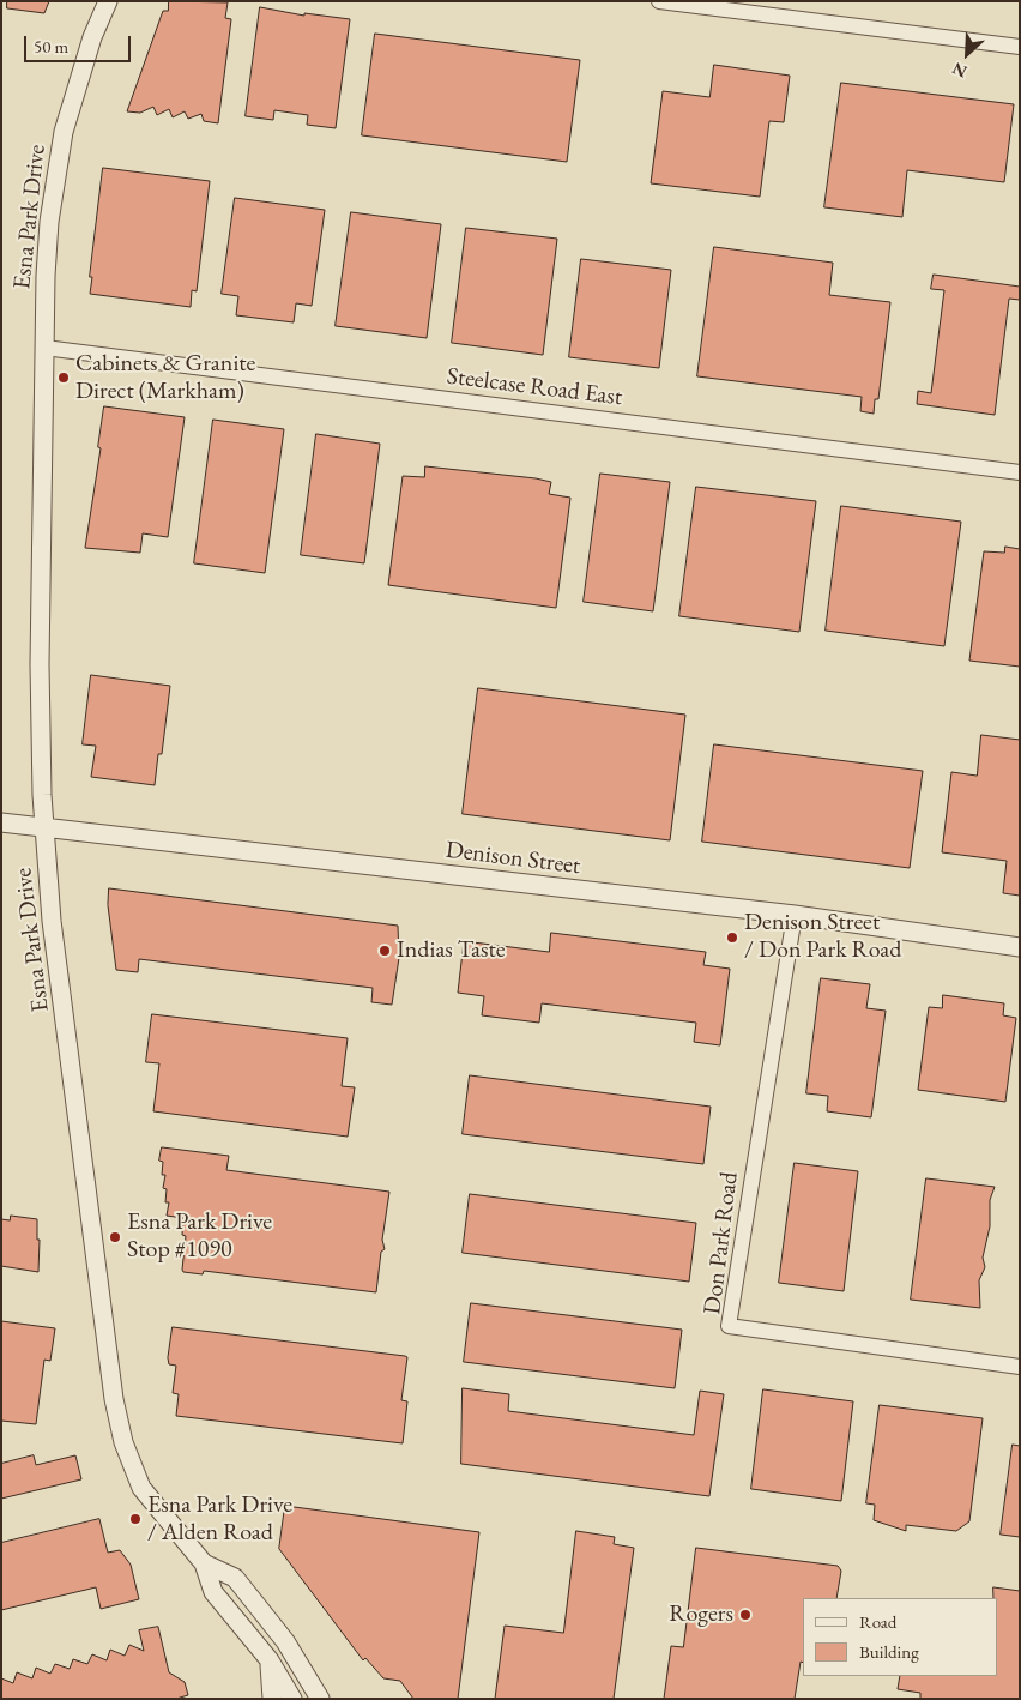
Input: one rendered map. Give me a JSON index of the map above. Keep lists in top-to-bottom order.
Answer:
{
  "streets": {
    "street": [
      "Esna Park Drive",
      "Steelcase Road East",
      "Denison Street",
      "Don Park Road"
    ]
  },
  "crossings": [
    ["Esna Park Drive", "Steelcase Road East"],
    ["Esna Park Drive", "Denison Street"],
    ["Denison Street", "Don Park Road"]
  ],
  "places": [
    "Cabinets & Granite Direct (Markham)",
    "Denison Street / Don Park Road",
    "Indias Taste",
    "Esna Park Drive Stop #1090",
    "Esna Park Drive / Alden Road",
    "Rogers"
  ],
  "legend": ["Road", "Building"],
  "scale_bar": "50 m",
  "north": "bottom left"
}
